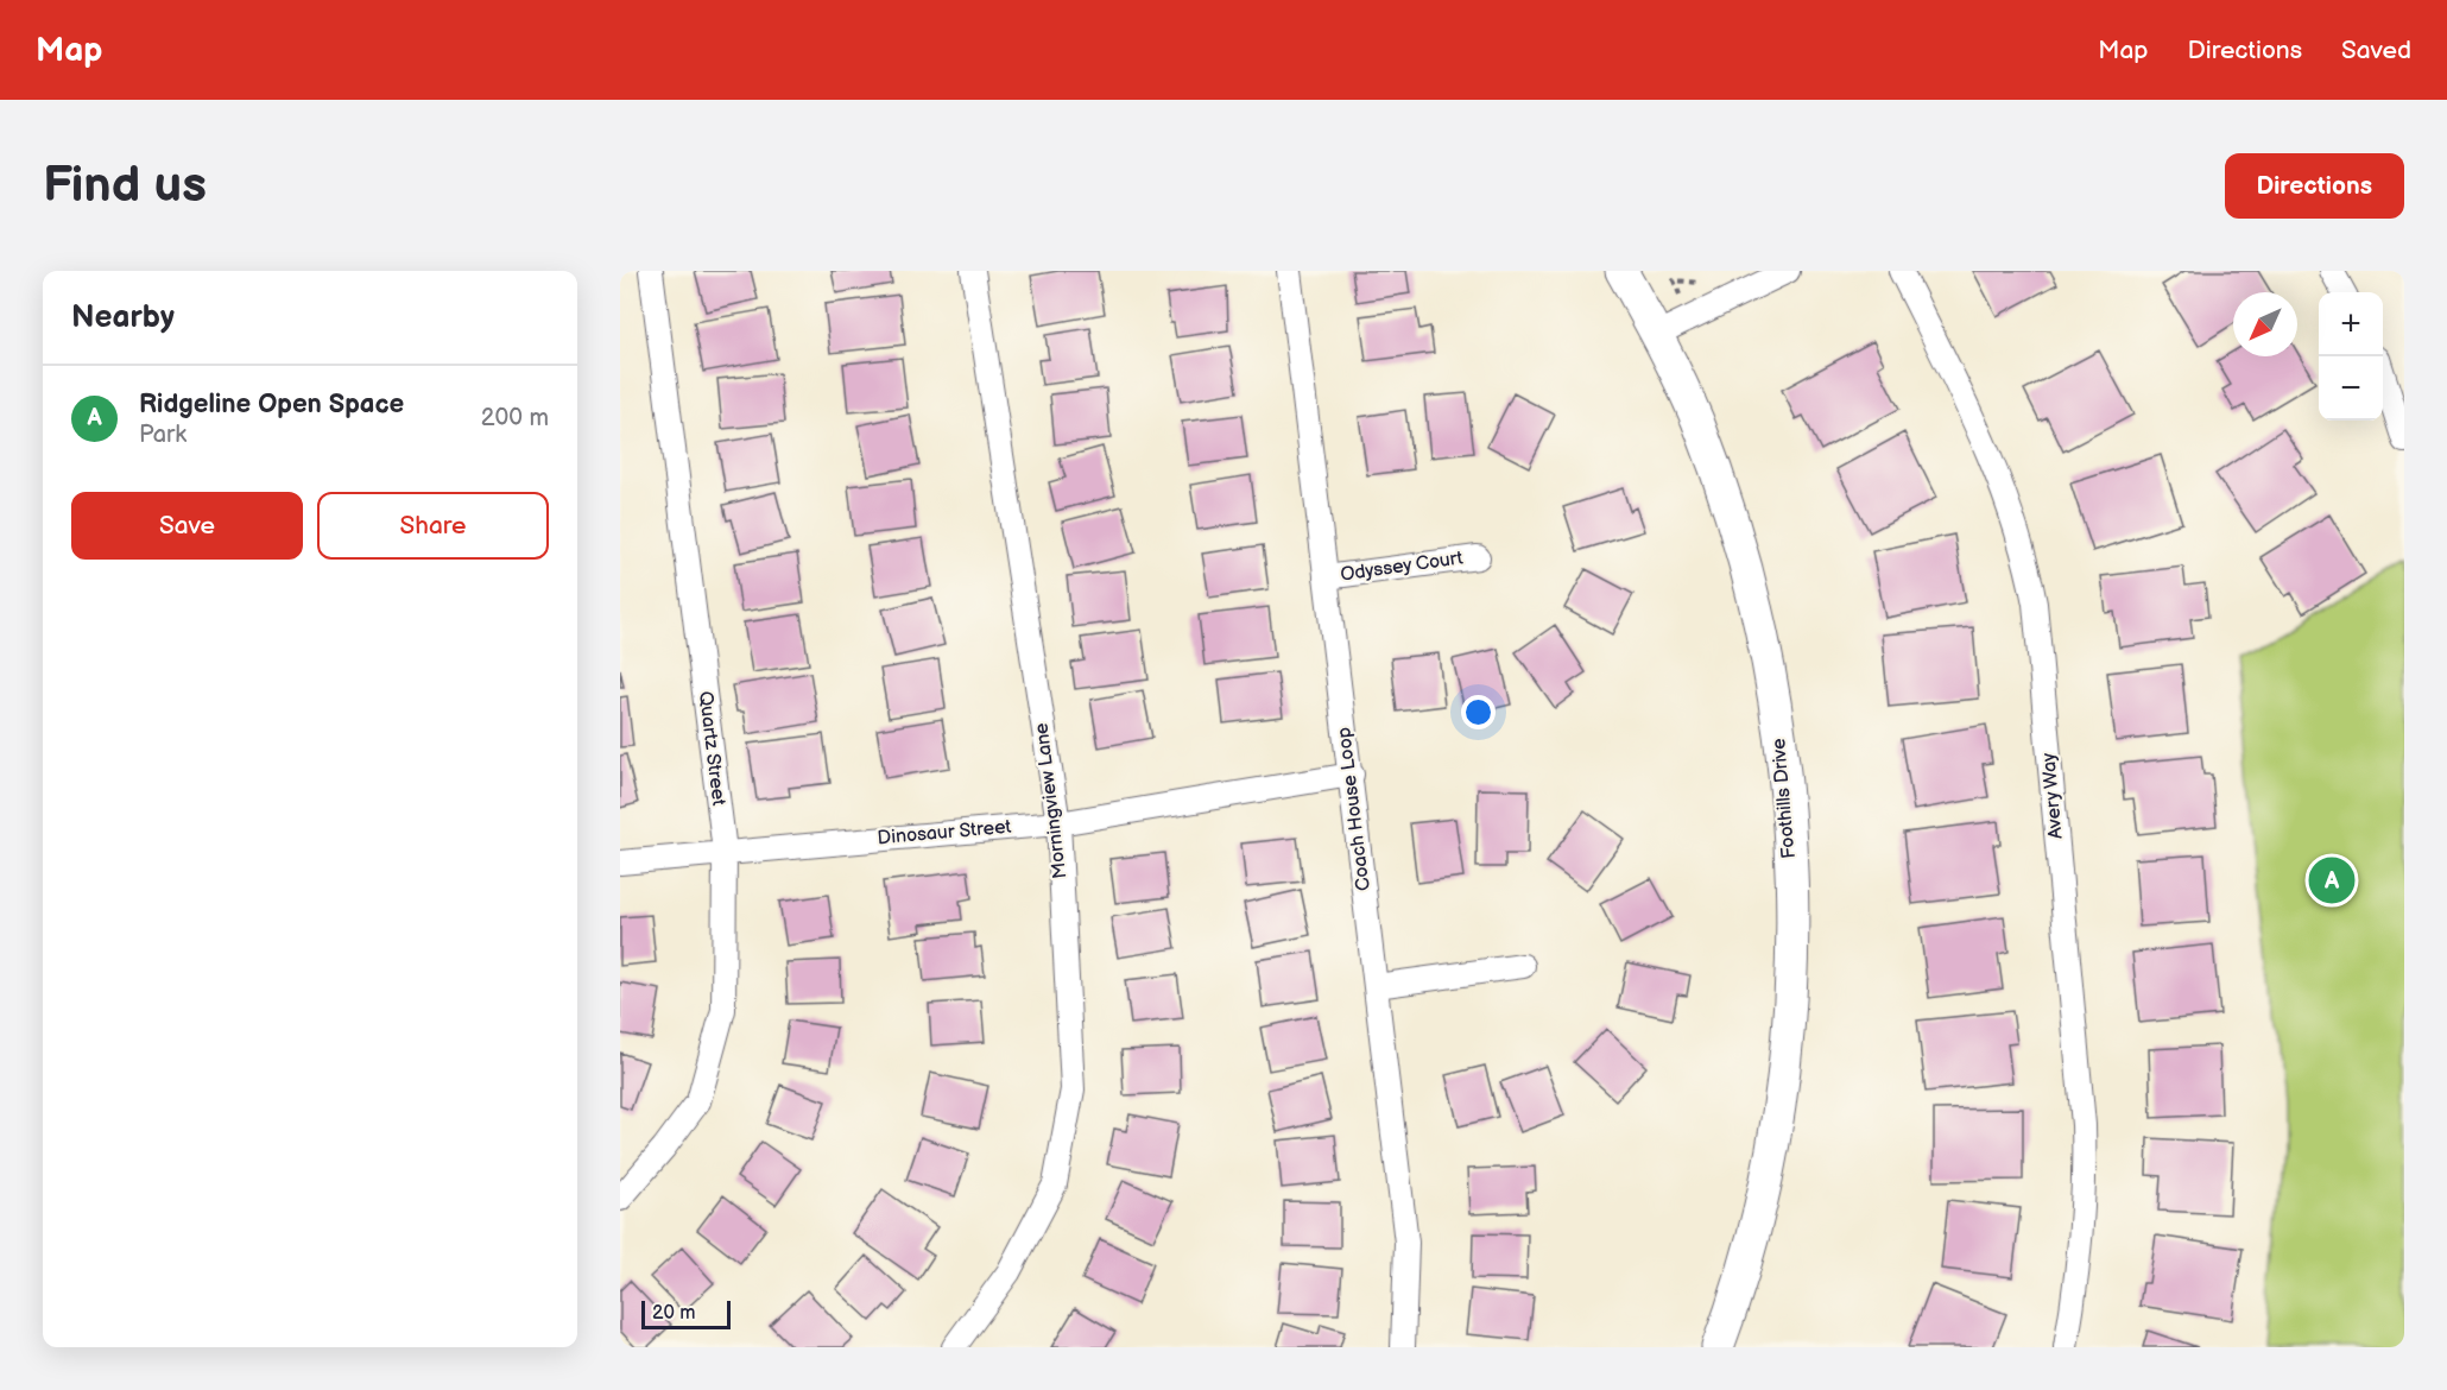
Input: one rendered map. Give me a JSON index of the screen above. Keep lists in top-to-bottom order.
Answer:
{
  "streets": {
    "street": [
      "Odyssey Court",
      "Quartz Street",
      "Avery Way",
      "Foothills Drive",
      "Morningview Lane",
      "Coach House Loop",
      "Dinosaur Street"
    ]
  },
  "crossings": [
    ["Odyssey Court", "Coach House Loop"],
    ["Quartz Street", "Dinosaur Street"],
    ["Morningview Lane", "Dinosaur Street"],
    ["Coach House Loop", "Dinosaur Street"]
  ],
  "scale_bar": "20 m",
  "north": "bottom left",
  "page": {
    "header": "Map",
    "nav": ["Map", "Directions", "Saved"],
    "buttons": [
      "Directions",
      ["Save", "Share"]
    ],
    "title": "Find us",
    "heading": "Nearby",
    "map_buttons": ["+", "−"],
    "list": [
      {
        "mark": "A",
        "name": "Ridgeline Open Space",
        "note": "Park",
        "value": "200 m"
      }
    ],
    "pins": "A",
    "scale": "20 m"
  }
}
